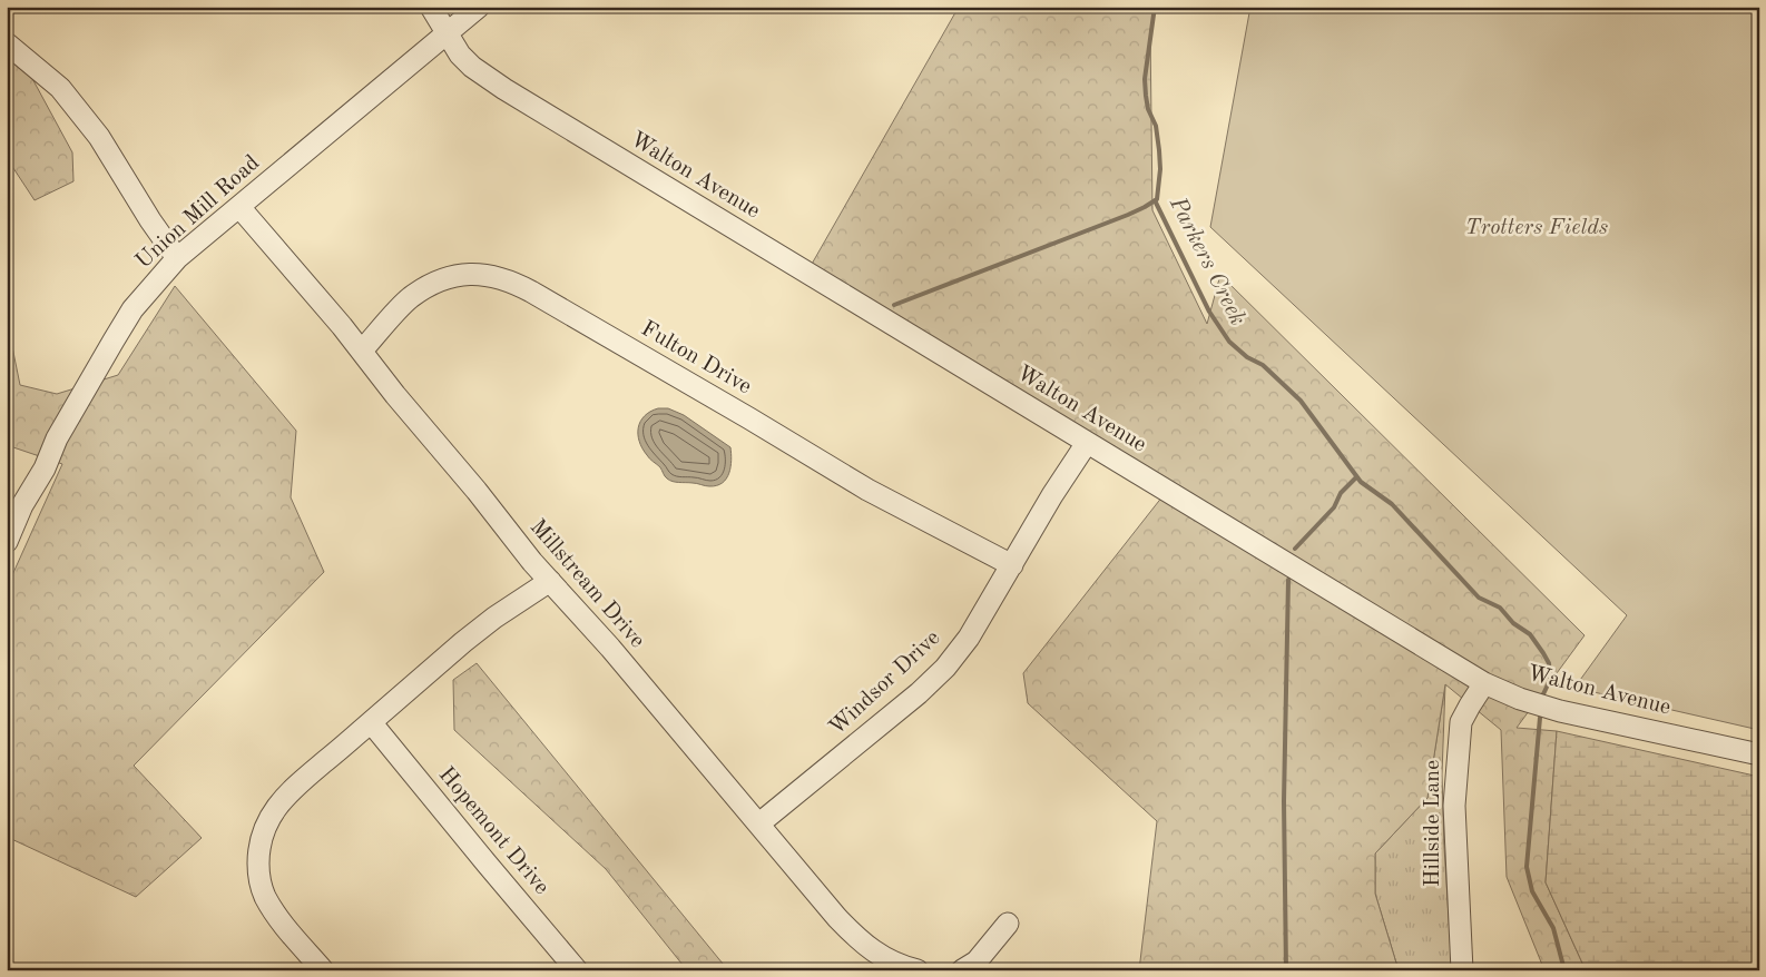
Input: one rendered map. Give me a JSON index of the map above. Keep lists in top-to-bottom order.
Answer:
{
  "streets": {
    "street": [
      "Walton Avenue",
      "Union Mill Road",
      "Fulton Drive",
      "Millstream Drive",
      "Windsor Drive",
      "Hillside Lane",
      "Hopemont Drive"
    ]
  },
  "crossings": [
    ["Walton Avenue", "Union Mill Road"],
    ["Walton Avenue", "Windsor Drive"],
    ["Walton Avenue", "Hillside Lane"],
    ["Union Mill Road", "Millstream Drive"],
    ["Fulton Drive", "Millstream Drive"],
    ["Fulton Drive", "Windsor Drive"],
    ["Millstream Drive", "Windsor Drive"]
  ],
  "water": ["Parkers Creek"],
  "parks": ["Trotters Fields"]
}
